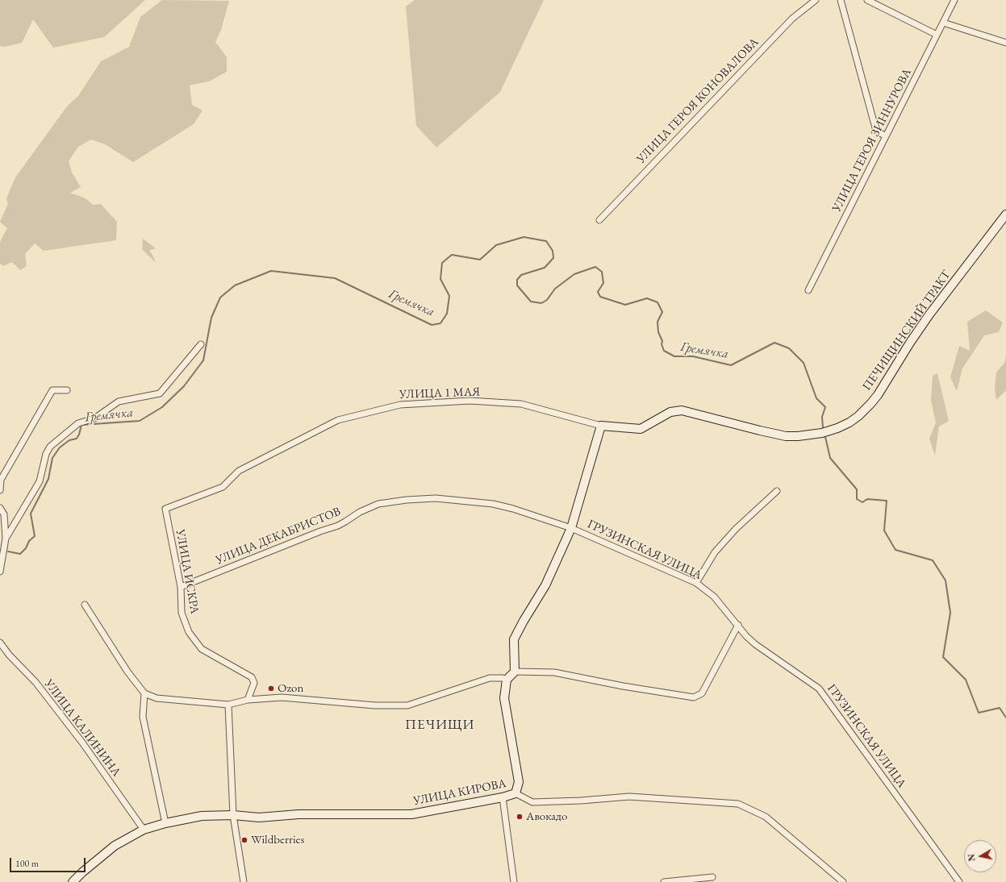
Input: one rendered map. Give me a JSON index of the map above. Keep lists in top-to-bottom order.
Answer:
{
  "streets": {
    "street": [
      "УЛИЦА ГЕРОЯ КОНОВАЛОВА",
      "УЛИЦА ГЕРОЯ ЗИННУРОВА",
      "ПЕЧИЩИНСКИЙ ТРАКТ",
      "УЛИЦА 1 МАЯ",
      "УЛИЦА ДЕКАБРИСТОВ",
      "ГРУЗИНСКАЯ УЛИЦА",
      "УЛИЦА ИСКРА",
      "УЛИЦА КАЛИНИНА",
      "УЛИЦА КИРОВА"
    ]
  },
  "crossings": [
    ["ПЕЧИЩИНСКИЙ ТРАКТ", "УЛИЦА 1 МАЯ"],
    ["УЛИЦА 1 МАЯ", "УЛИЦА ИСКРА"],
    ["УЛИЦА ДЕКАБРИСТОВ", "ГРУЗИНСКАЯ УЛИЦА"],
    ["УЛИЦА ДЕКАБРИСТОВ", "УЛИЦА ИСКРА"],
    ["УЛИЦА КАЛИНИНА", "УЛИЦА КИРОВА"]
  ],
  "districts": ["ПЕЧИЩИ"],
  "water": ["Гремячка"],
  "places": ["Ozon", "Авокадо", "Wildberries"],
  "scale_bar": "100 m",
  "north": "left"
}
